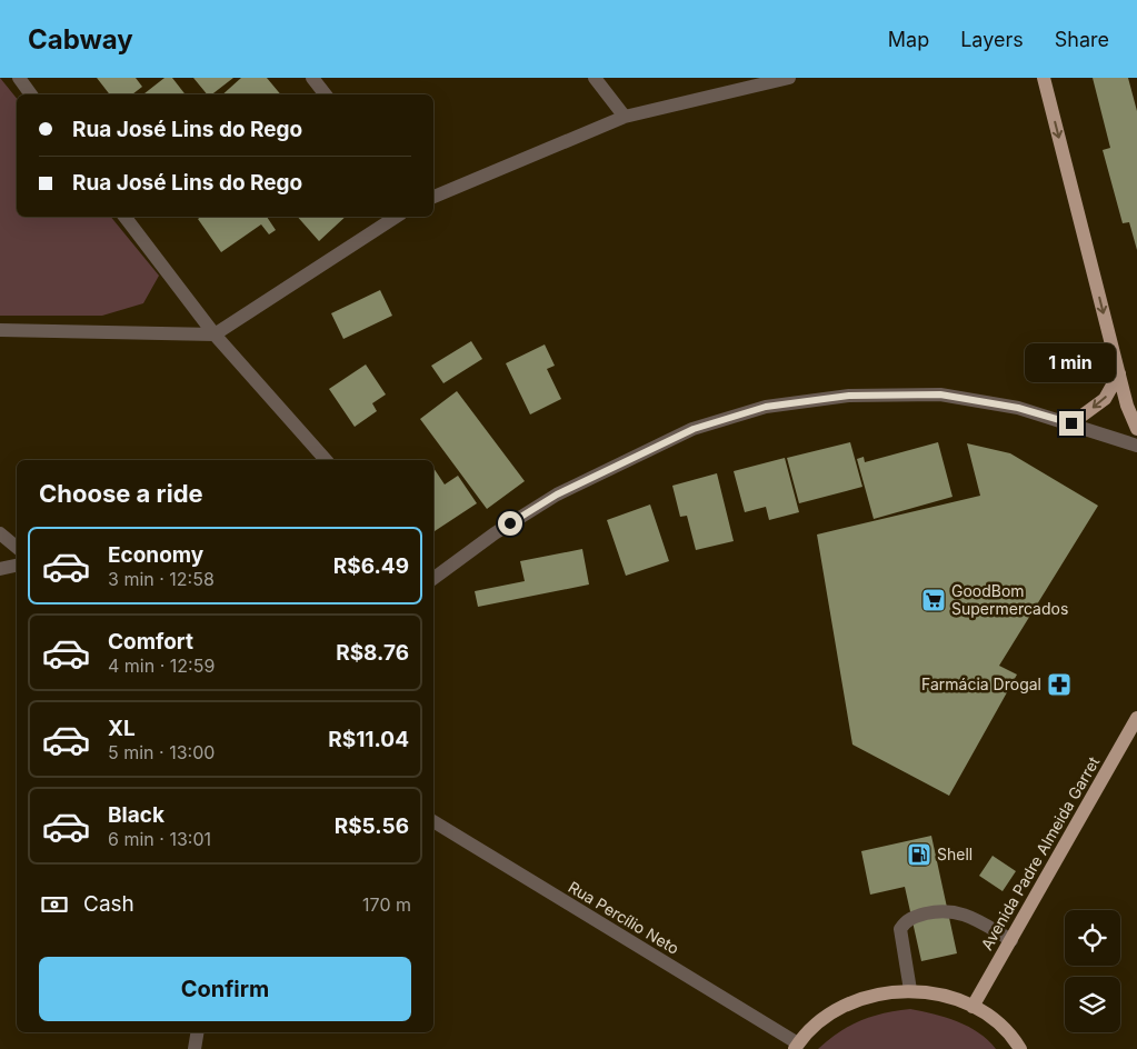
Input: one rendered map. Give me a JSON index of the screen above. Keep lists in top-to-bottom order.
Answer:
{
  "streets": {
    "main road": ["Avenida Padre Almeida Garret"],
    "street": ["Rua Percílio Neto"]
  },
  "places": {
    "supermarket": ["GoodBom Supermercados"],
    "pharmacy": ["Farmácia Drogal"],
    "fuel station": ["Shell"]
  },
  "page": {
    "header": "Cabway",
    "nav": ["Map", "Layers", "Share"],
    "banner": ["Rua José Lins do Rego", "Rua José Lins do Rego"],
    "bubble": "1 min",
    "heading": "Choose a ride",
    "list": [
      {
        "name": "Economy",
        "note": "3 min · 12:58",
        "value": "R$6.49"
      },
      {
        "name": "Comfort",
        "note": "4 min · 12:59",
        "value": "R$8.76"
      },
      {
        "name": "XL",
        "note": "5 min · 13:00",
        "value": "R$11.04"
      },
      {
        "name": "Black",
        "note": "6 min · 13:01",
        "value": "R$5.56"
      }
    ],
    "pay": ["Cash", "170 m"],
    "buttons": "Confirm"
  }
}
